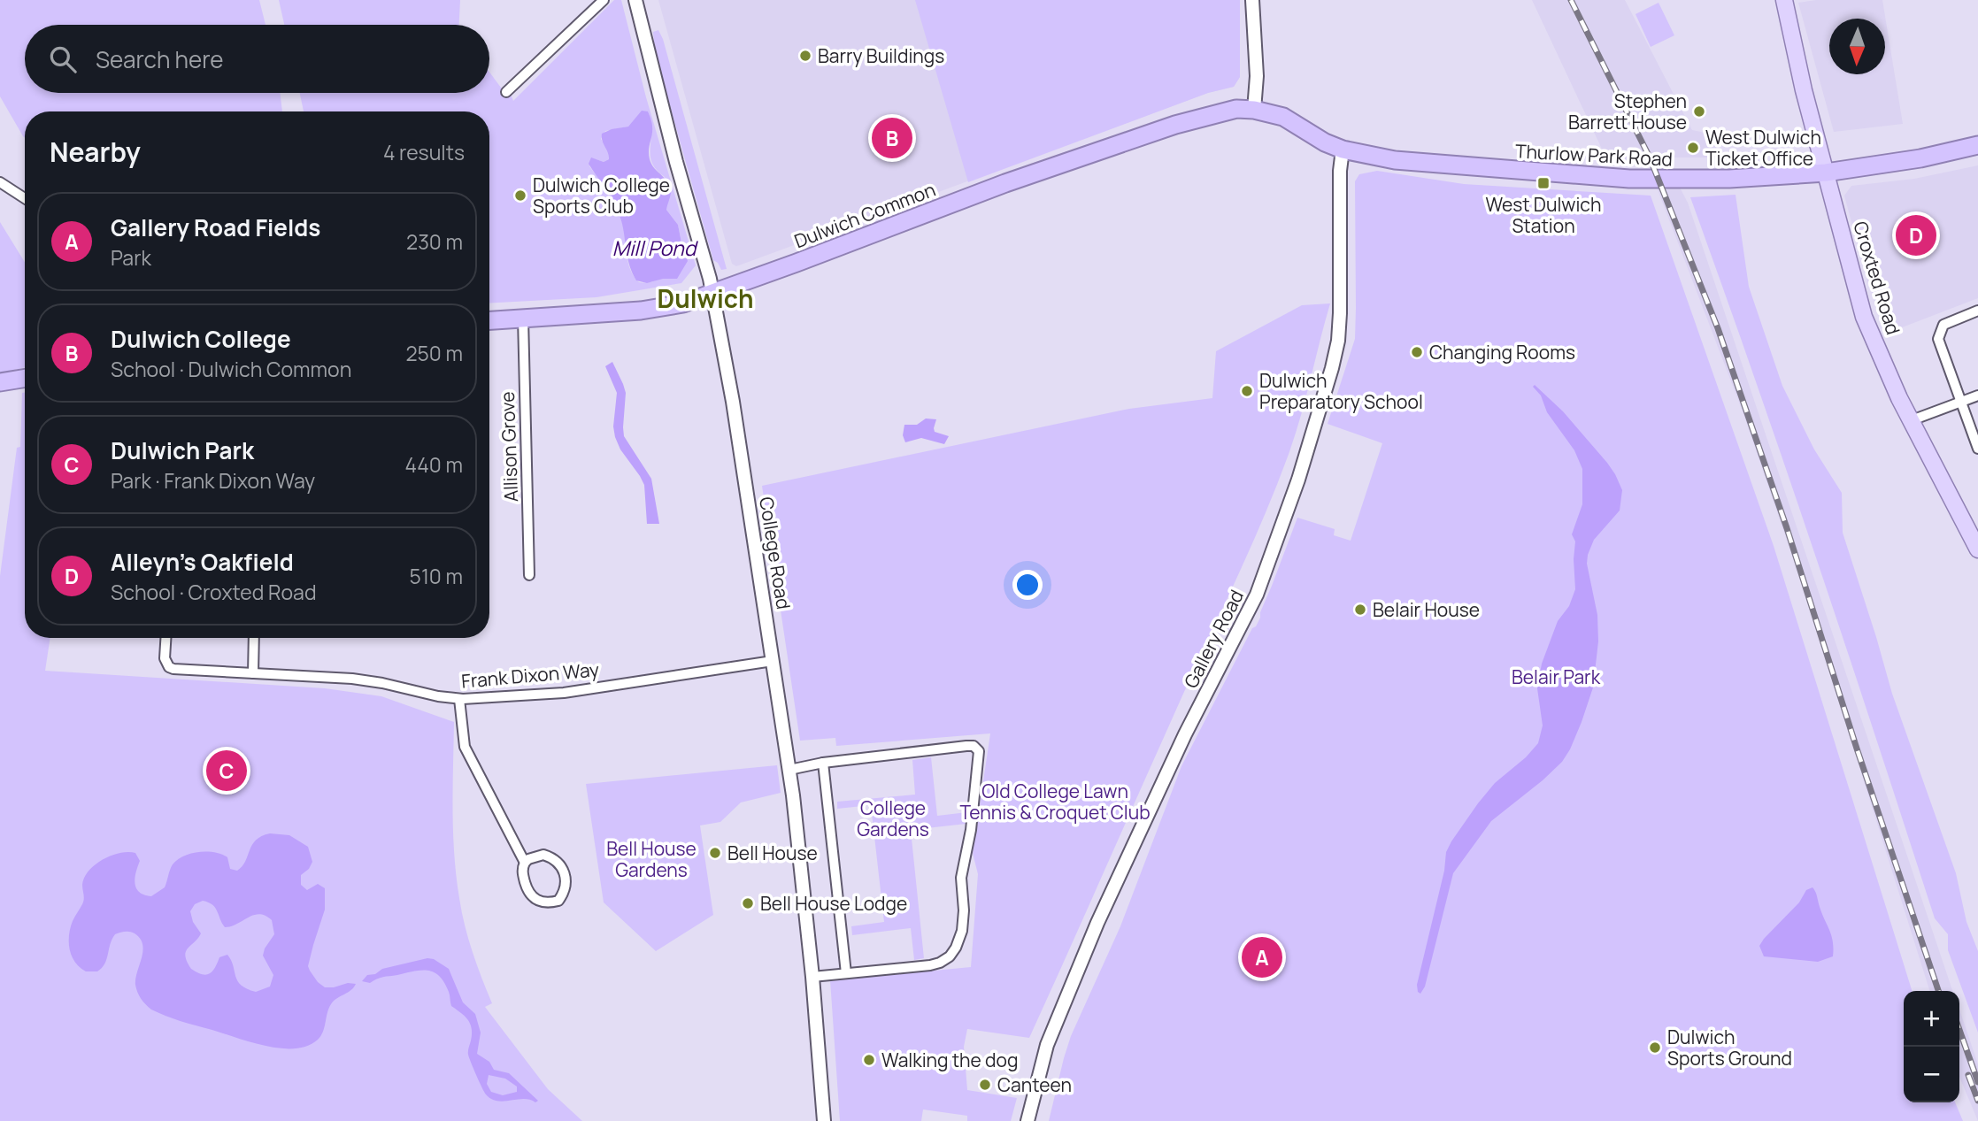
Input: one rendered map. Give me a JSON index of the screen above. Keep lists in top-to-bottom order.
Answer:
{
  "streets": {
    "highway": ["Thurlow Park Road", "Dulwich Common"],
    "main road": ["Croxted Road"],
    "street": [
      "Allison Grove",
      "College Road",
      "Gallery Road",
      "Frank Dixon Way"
    ]
  },
  "crossings": [
    ["Thurlow Park Road", "Dulwich Common"],
    ["Thurlow Park Road", "Croxted Road"],
    ["Thurlow Park Road", "Gallery Road"],
    ["Dulwich Common", "Allison Grove"],
    ["Dulwich Common", "College Road"],
    ["College Road", "Frank Dixon Way"]
  ],
  "districts": ["Dulwich"],
  "water": ["Mill Pond"],
  "parks": [
    "Belair Park",
    "Old College Lawn Tennis & Croquet Club",
    "College Gardens",
    "Bell House Gardens"
  ],
  "places": {
    "other": [
      "Barry Buildings",
      "Stephen Barrett House",
      "West Dulwich Ticket Office",
      "Dulwich College Sports Club",
      "Changing Rooms",
      "Dulwich Preparatory School",
      "Belair House",
      "Bell House",
      "Bell House Lodge",
      "Dulwich Sports Ground",
      "Walking the dog",
      "Canteen"
    ],
    "transit": ["West Dulwich Station"]
  },
  "north": "bottom",
  "page": {
    "search": "Search here",
    "heading": ["Nearby", "4 results"],
    "pins": [
      "B",
      "D",
      "C",
      "A"
    ],
    "list": [
      {
        "mark": "A",
        "name": "Gallery Road Fields",
        "note": "Park",
        "value": "230 m"
      },
      {
        "mark": "B",
        "name": "Dulwich College",
        "note": "School · Dulwich Common",
        "value": "250 m"
      },
      {
        "mark": "C",
        "name": "Dulwich Park",
        "note": "Park · Frank Dixon Way",
        "value": "440 m"
      },
      {
        "mark": "D",
        "name": "Alleyn's Oakfield",
        "note": "School · Croxted Road",
        "value": "510 m"
      }
    ],
    "map_buttons": ["+", "−"]
  }
}
